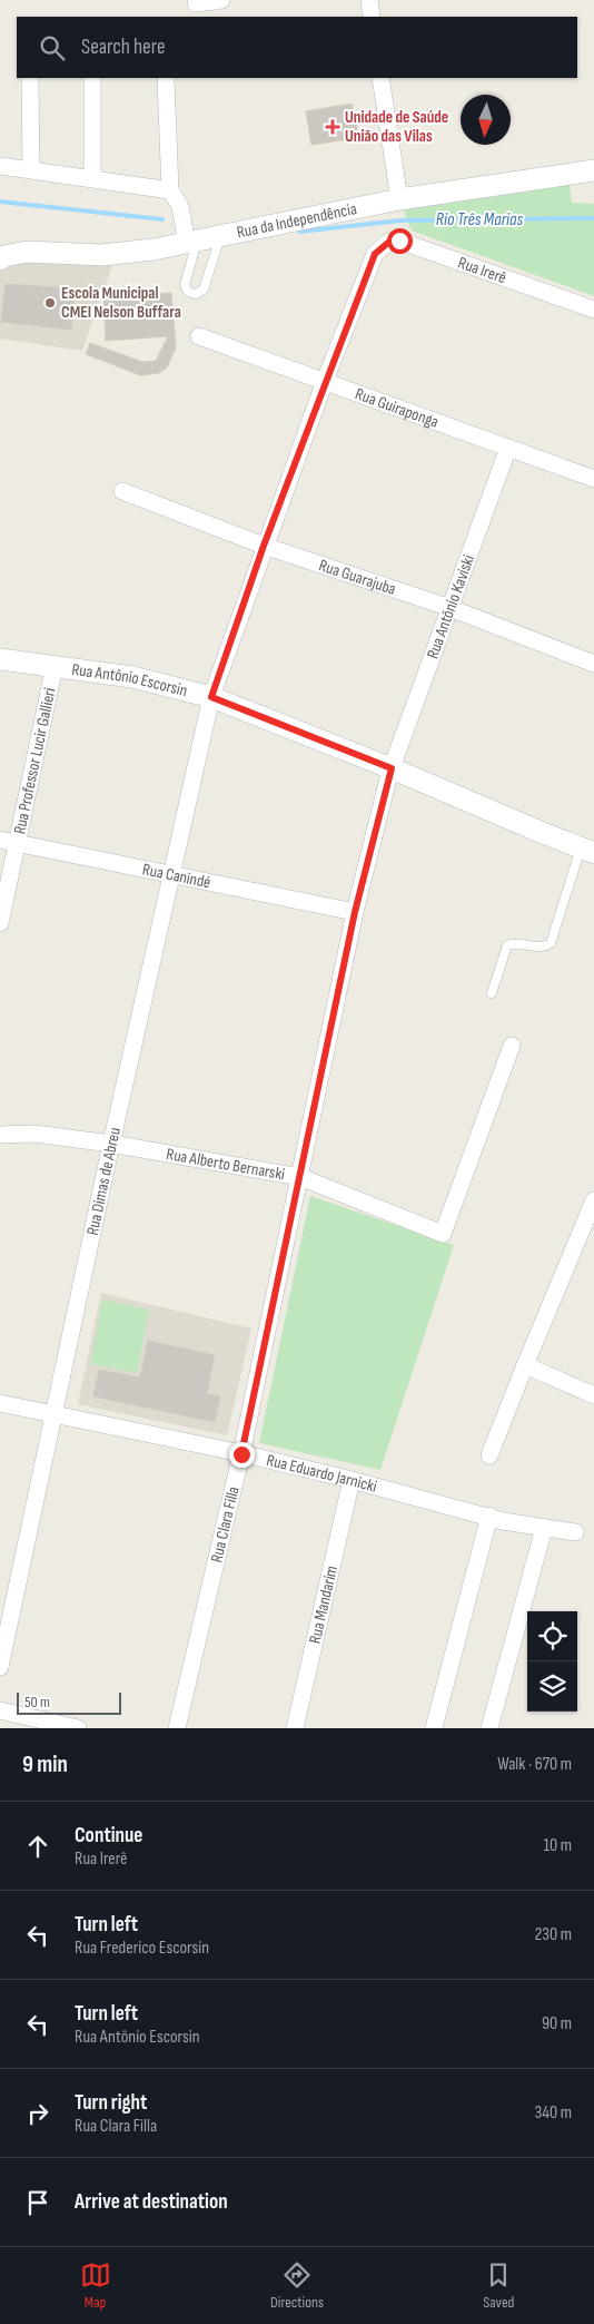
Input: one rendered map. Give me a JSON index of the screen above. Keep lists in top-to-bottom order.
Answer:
{
  "streets": {
    "street": [
      "Rua da Independência",
      "Rua Irerê",
      "Rua Guiraponga",
      "Rua Guarajuba",
      "Rua Antônio Kaviski",
      "Rua Antônio Escorsin",
      "Rua Professor Lucir Gallieri",
      "Rua Canindé",
      "Rua Alberto Bernarski",
      "Rua Dimas de Abreu",
      "Rua Eduardo Jarnicki",
      "Rua Clara Filla",
      "Rua Mandarim"
    ]
  },
  "crossings": [
    ["Rua Irerê", "Rua Dimas de Abreu"],
    ["Rua Guiraponga", "Rua Antônio Kaviski"],
    ["Rua Guiraponga", "Rua Dimas de Abreu"],
    ["Rua Guarajuba", "Rua Antônio Kaviski"],
    ["Rua Guarajuba", "Rua Dimas de Abreu"],
    ["Rua Antônio Kaviski", "Rua Antônio Escorsin"],
    ["Rua Antônio Kaviski", "Rua Clara Filla"],
    ["Rua Antônio Escorsin", "Rua Professor Lucir Gallieri"],
    ["Rua Antônio Escorsin", "Rua Dimas de Abreu"],
    ["Rua Antônio Escorsin", "Rua Clara Filla"],
    ["Rua Professor Lucir Gallieri", "Rua Canindé"],
    ["Rua Canindé", "Rua Dimas de Abreu"],
    ["Rua Canindé", "Rua Clara Filla"],
    ["Rua Alberto Bernarski", "Rua Dimas de Abreu"],
    ["Rua Alberto Bernarski", "Rua Clara Filla"],
    ["Rua Dimas de Abreu", "Rua Eduardo Jarnicki"],
    ["Rua Eduardo Jarnicki", "Rua Clara Filla"],
    ["Rua Eduardo Jarnicki", "Rua Mandarim"]
  ],
  "water": ["Rio Três Marias"],
  "places": {
    "health": ["Unidade de Saúde União das Vilas"],
    "other": ["Escola Municipal CMEI Nelson Buffara"]
  },
  "scale_bar": "50 m",
  "north": "bottom",
  "page": {
    "search": "Search here",
    "scale": "50 m",
    "heading": ["9 min", "Walk · 670 m"],
    "list": [
      ["Continue", "Rua Irerê", "10 m"],
      ["Turn left", "Rua Frederico Escorsin", "230 m"],
      ["Turn left", "Rua Antônio Escorsin", "90 m"],
      ["Turn right", "Rua Clara Filla", "340 m"],
      "Arrive at destination"
    ],
    "nav": ["Map", "Directions", "Saved"]
  }
}
